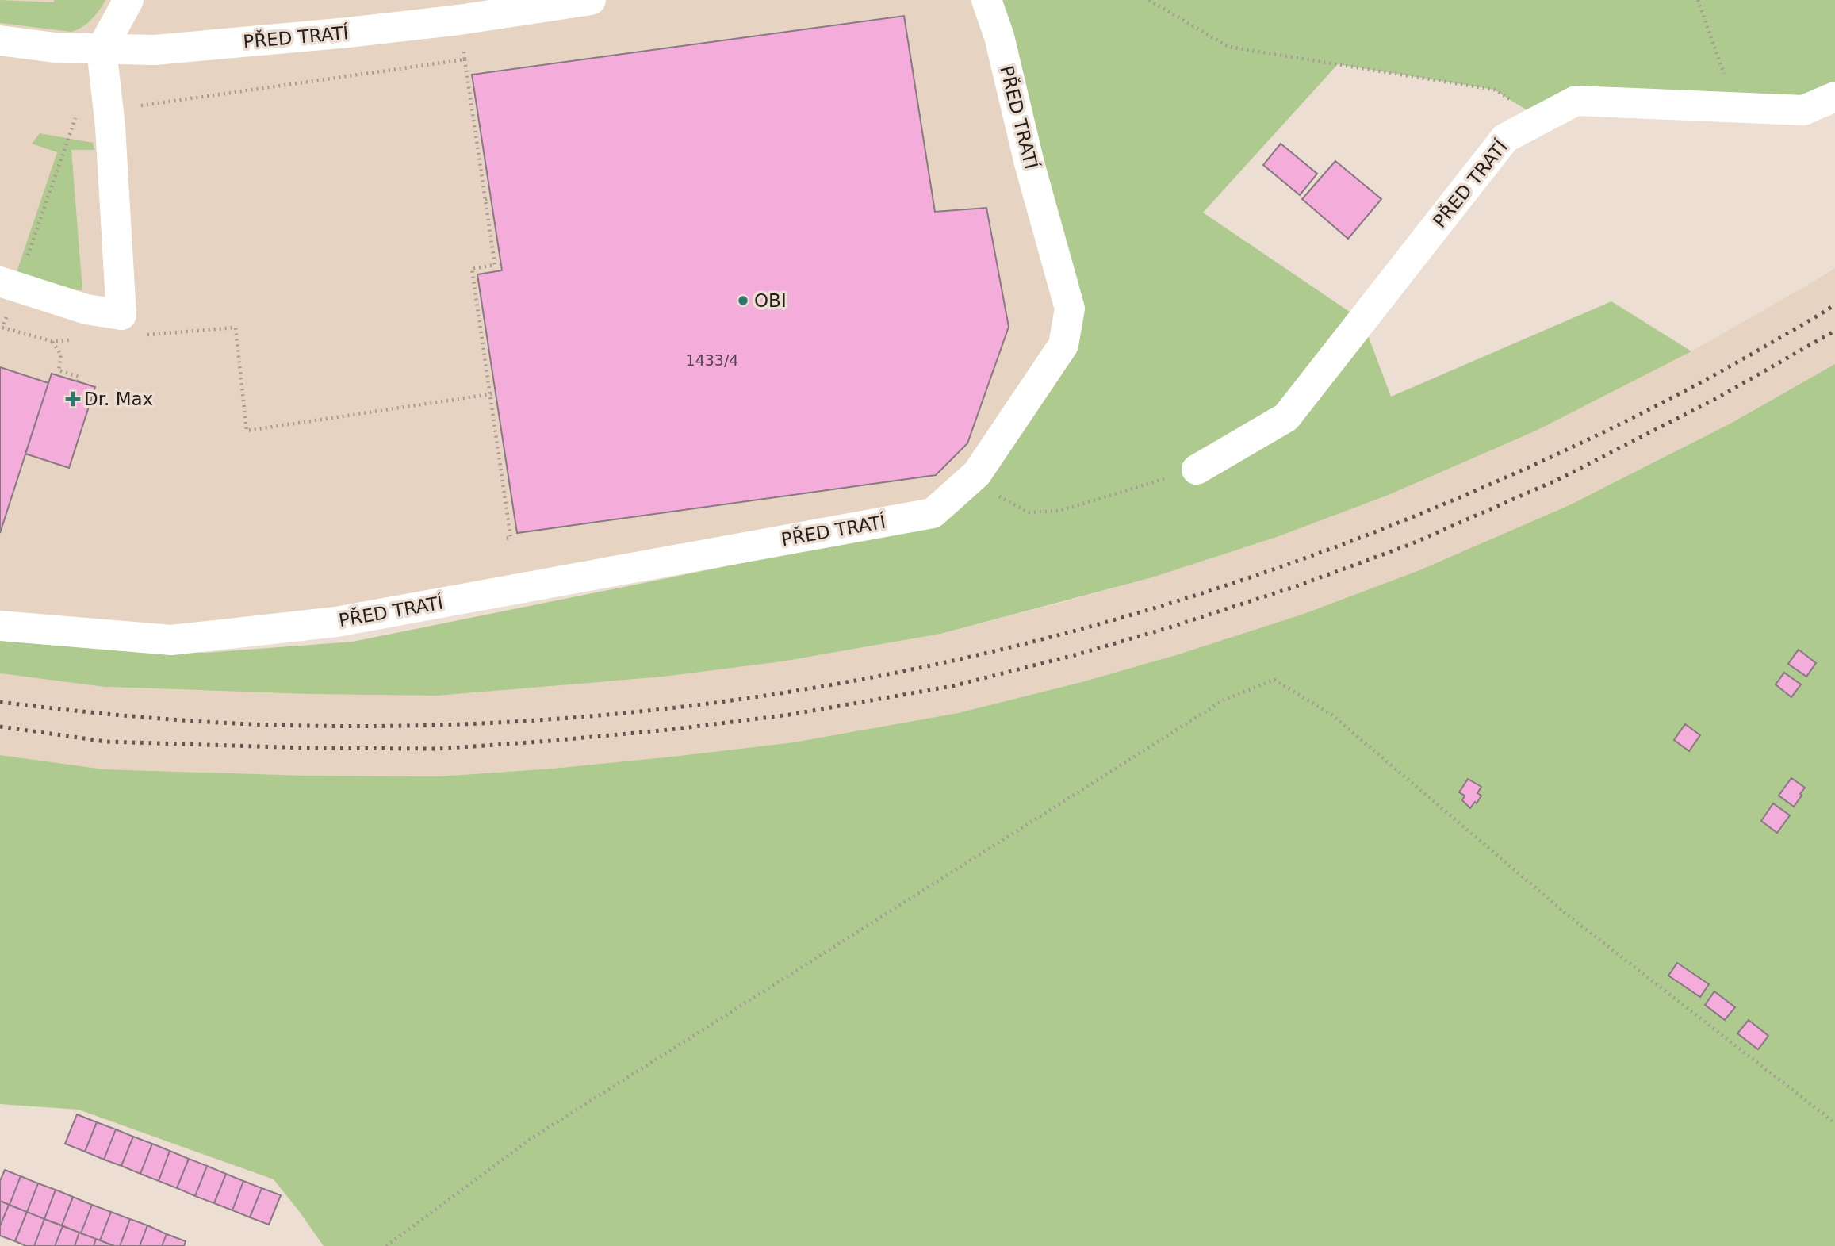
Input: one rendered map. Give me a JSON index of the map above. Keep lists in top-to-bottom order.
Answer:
{
  "streets": {
    "street": ["PŘED TRATÍ"]
  },
  "places": {
    "other": ["OBI"],
    "health": ["Dr. Max"]
  },
  "house_numbers": ["1433/4"]
}
